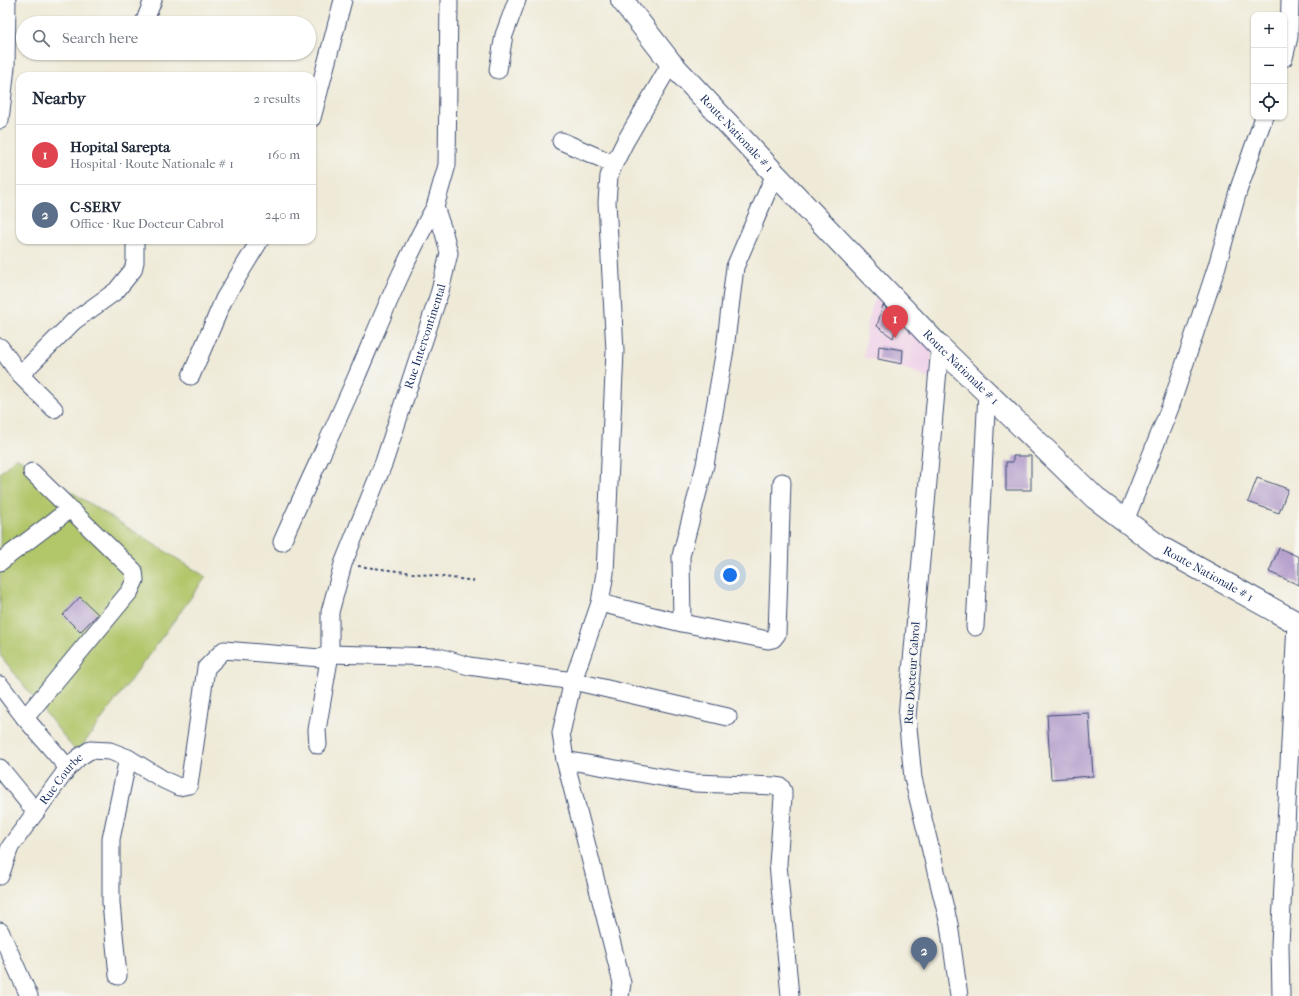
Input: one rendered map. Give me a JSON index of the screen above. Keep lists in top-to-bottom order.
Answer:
{
  "streets": {
    "main road": ["Route Nationale # 1"],
    "street": ["Rue Intercontinental", "Rue Docteur Cabrol", "Rue Courbe"]
  },
  "crossings": [
    ["Route Nationale # 1", "Rue Docteur Cabrol"],
    ["Rue Intercontinental", "Rue Courbe"]
  ],
  "page": {
    "map_buttons": ["+", "−"],
    "search": "Search here",
    "heading": ["Nearby", "2 results"],
    "list": [
      {
        "mark": "1",
        "name": "Hopital Sarepta",
        "note": "Hospital · Route Nationale # 1",
        "value": "160 m"
      },
      {
        "mark": "2",
        "name": "C-SERV",
        "note": "Office · Rue Docteur Cabrol",
        "value": "240 m"
      }
    ],
    "pins": ["1", "2"]
  }
}
